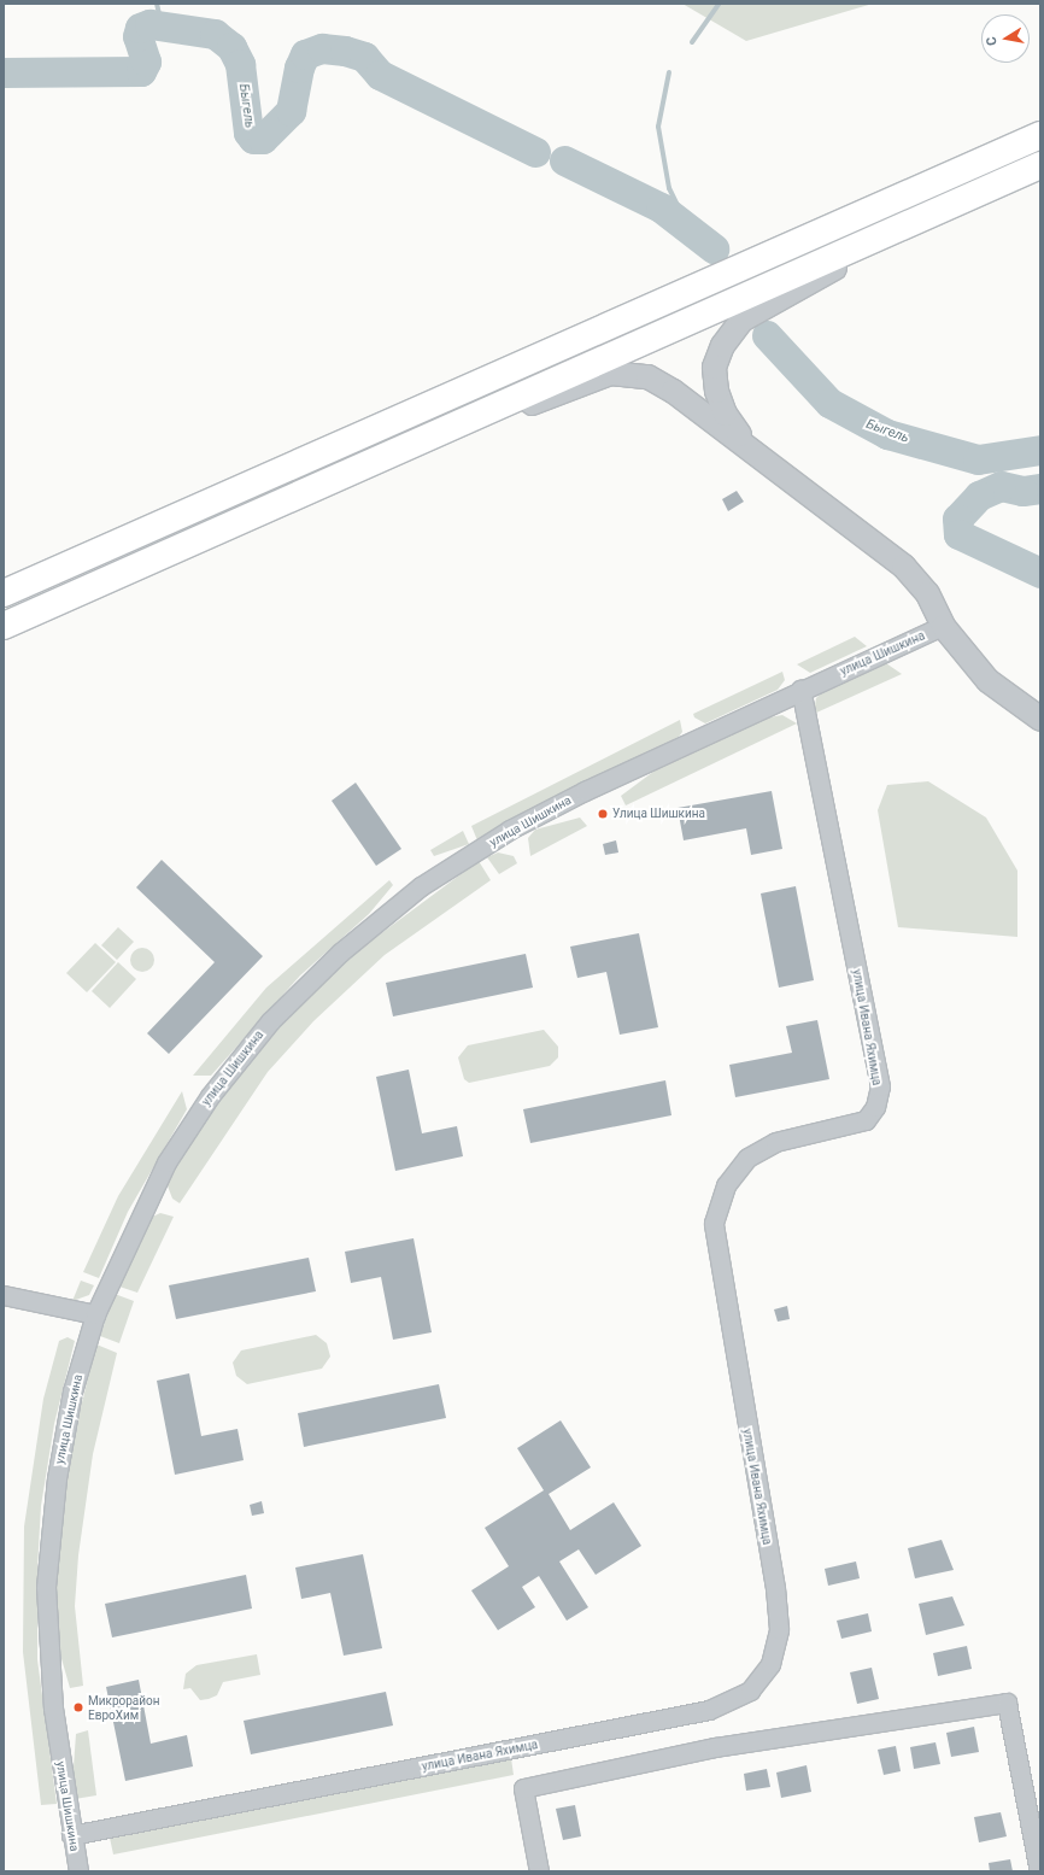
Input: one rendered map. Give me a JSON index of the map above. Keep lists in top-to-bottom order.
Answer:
{
  "streets": {
    "street": ["улица Шишкина", "улица Ивана Яхимца"]
  },
  "crossings": [
    ["улица Шишкина", "улица Ивана Яхимца"]
  ],
  "water": ["Быгель"],
  "places": ["Улица Шишкина", "Микрорайон ЕвроХим"],
  "north": "left"
}
